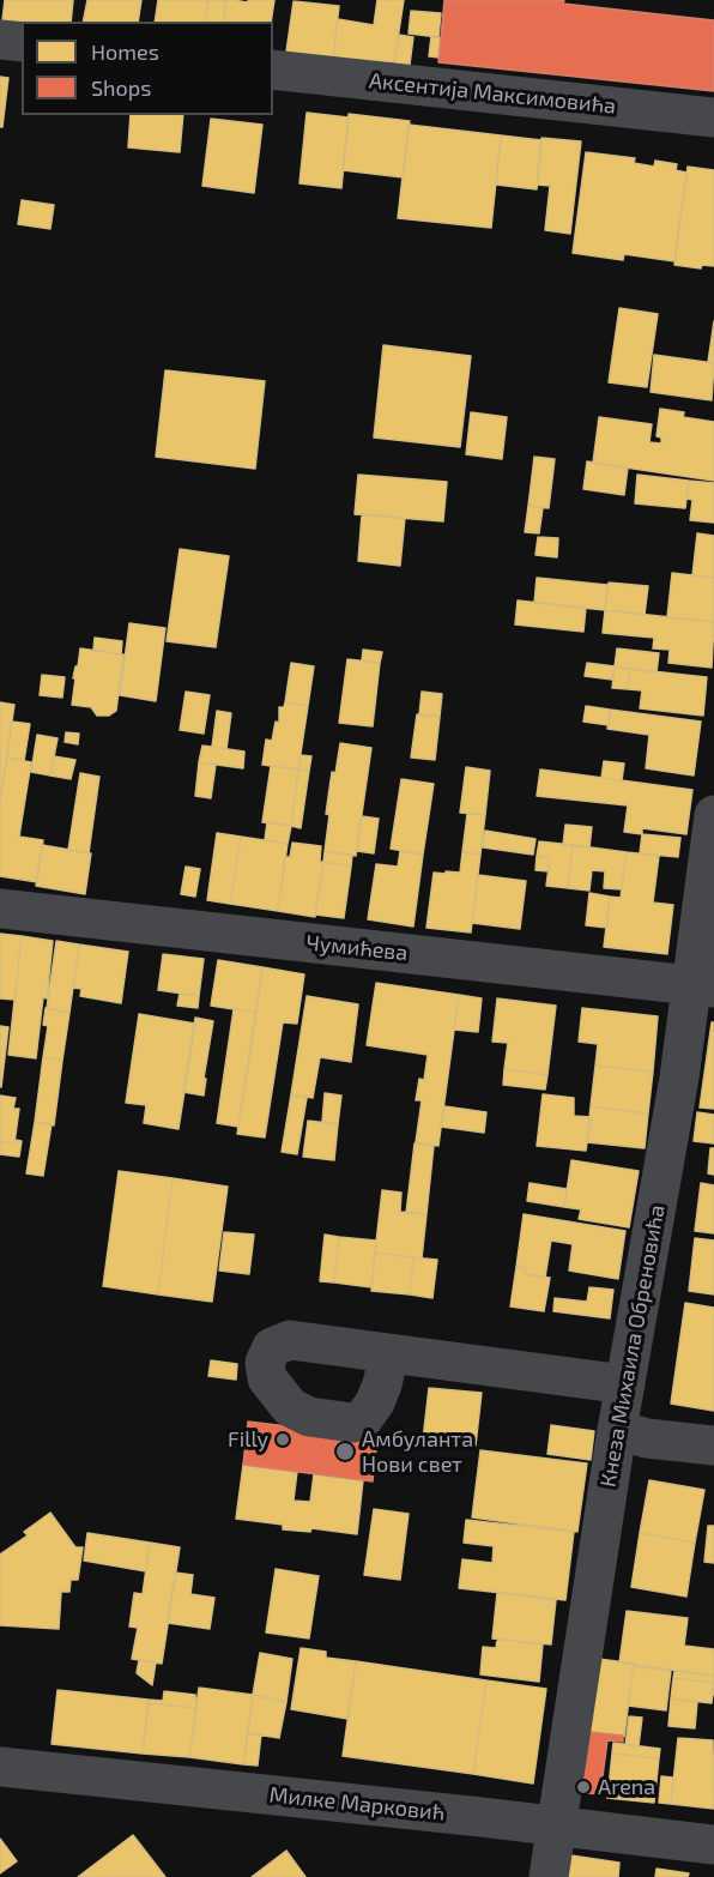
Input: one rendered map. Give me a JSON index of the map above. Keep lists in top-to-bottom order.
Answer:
{
  "streets": {
    "street": [
      "Аксентија Максимовића",
      "Чумићева",
      "Кнеза Михаила Обреновића",
      "Милке Марковић"
    ]
  },
  "crossings": [
    ["Чумићева", "Кнеза Михаила Обреновића"],
    ["Кнеза Михаила Обреновића", "Милке Марковић"]
  ],
  "places": ["Filly", "Амбуланта Нови свет", "Arena"],
  "legend": ["Homes", "Shops"]
}
